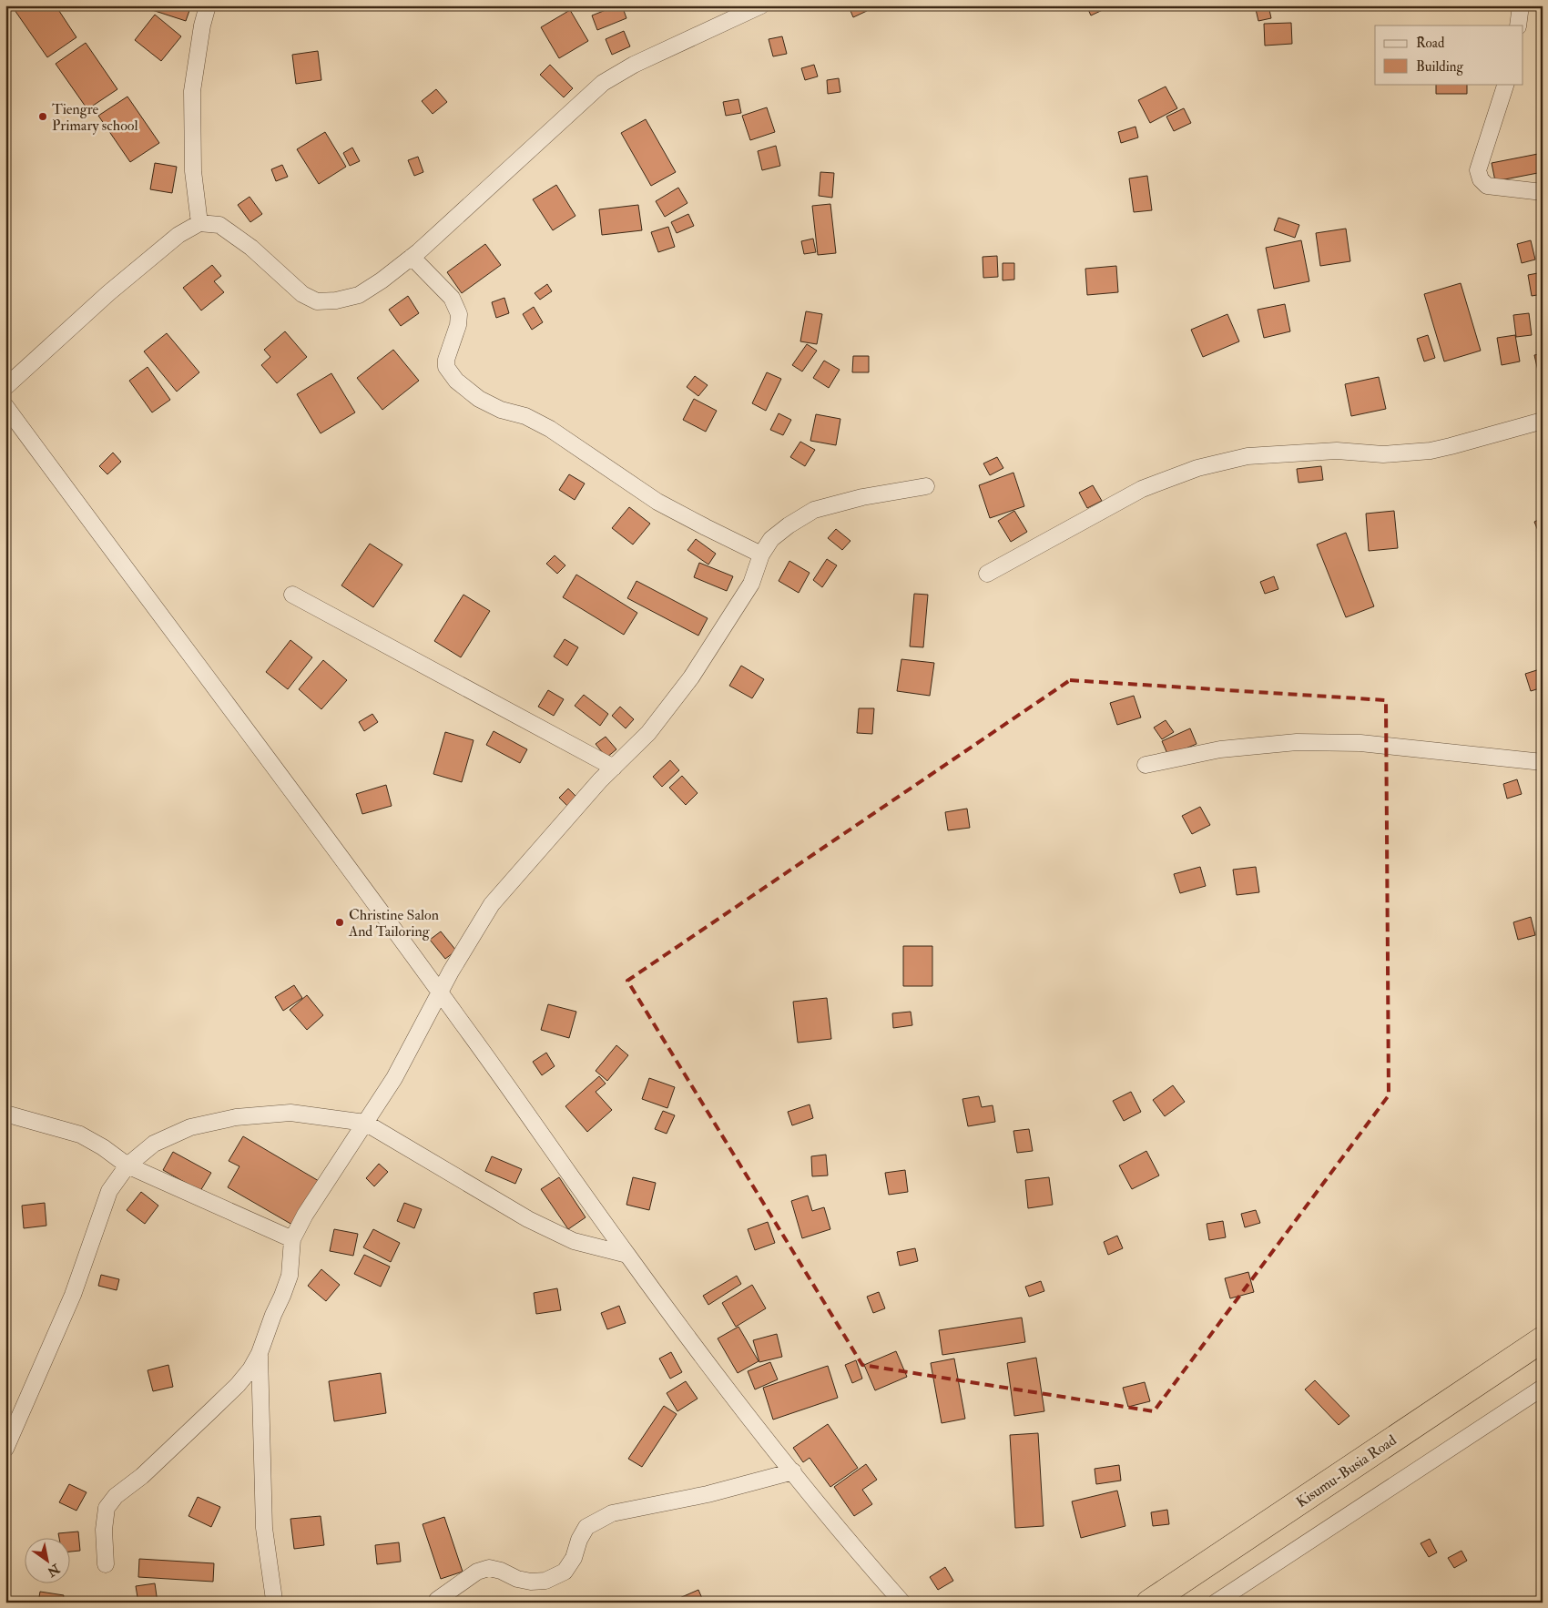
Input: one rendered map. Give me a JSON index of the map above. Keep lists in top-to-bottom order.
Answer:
{
  "streets": {
    "highway": ["Kisumu-Busia Road"]
  },
  "places": ["Tiengre Primary school", "Christine Salon And Tailoring"],
  "legend": ["Road", "Building"],
  "north": "bottom right"
}
